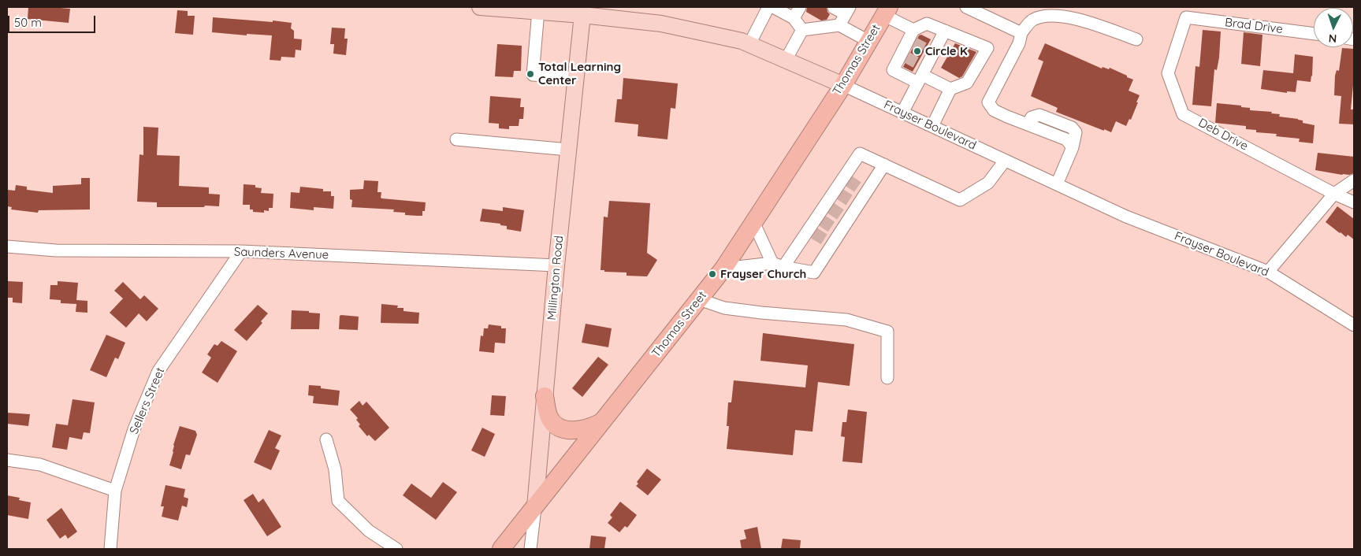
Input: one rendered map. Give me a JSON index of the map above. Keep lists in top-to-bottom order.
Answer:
{
  "streets": {
    "highway": ["Thomas Street"],
    "main road": ["Frayser Boulevard", "Millington Road"],
    "street": [
      "Brad Drive",
      "Deb Drive",
      "Saunders Avenue",
      "Sellers Street"
    ]
  },
  "crossings": [
    ["Brad Drive", "Deb Drive"],
    ["Thomas Street", "Frayser Boulevard"],
    ["Thomas Street", "Millington Road"],
    ["Frayser Boulevard", "Millington Road"],
    ["Saunders Avenue", "Millington Road"],
    ["Saunders Avenue", "Sellers Street"]
  ],
  "places": ["Circle K", "Total Learning Center", "Frayser Church"],
  "scale_bar": "50 m",
  "north": "bottom"
}
